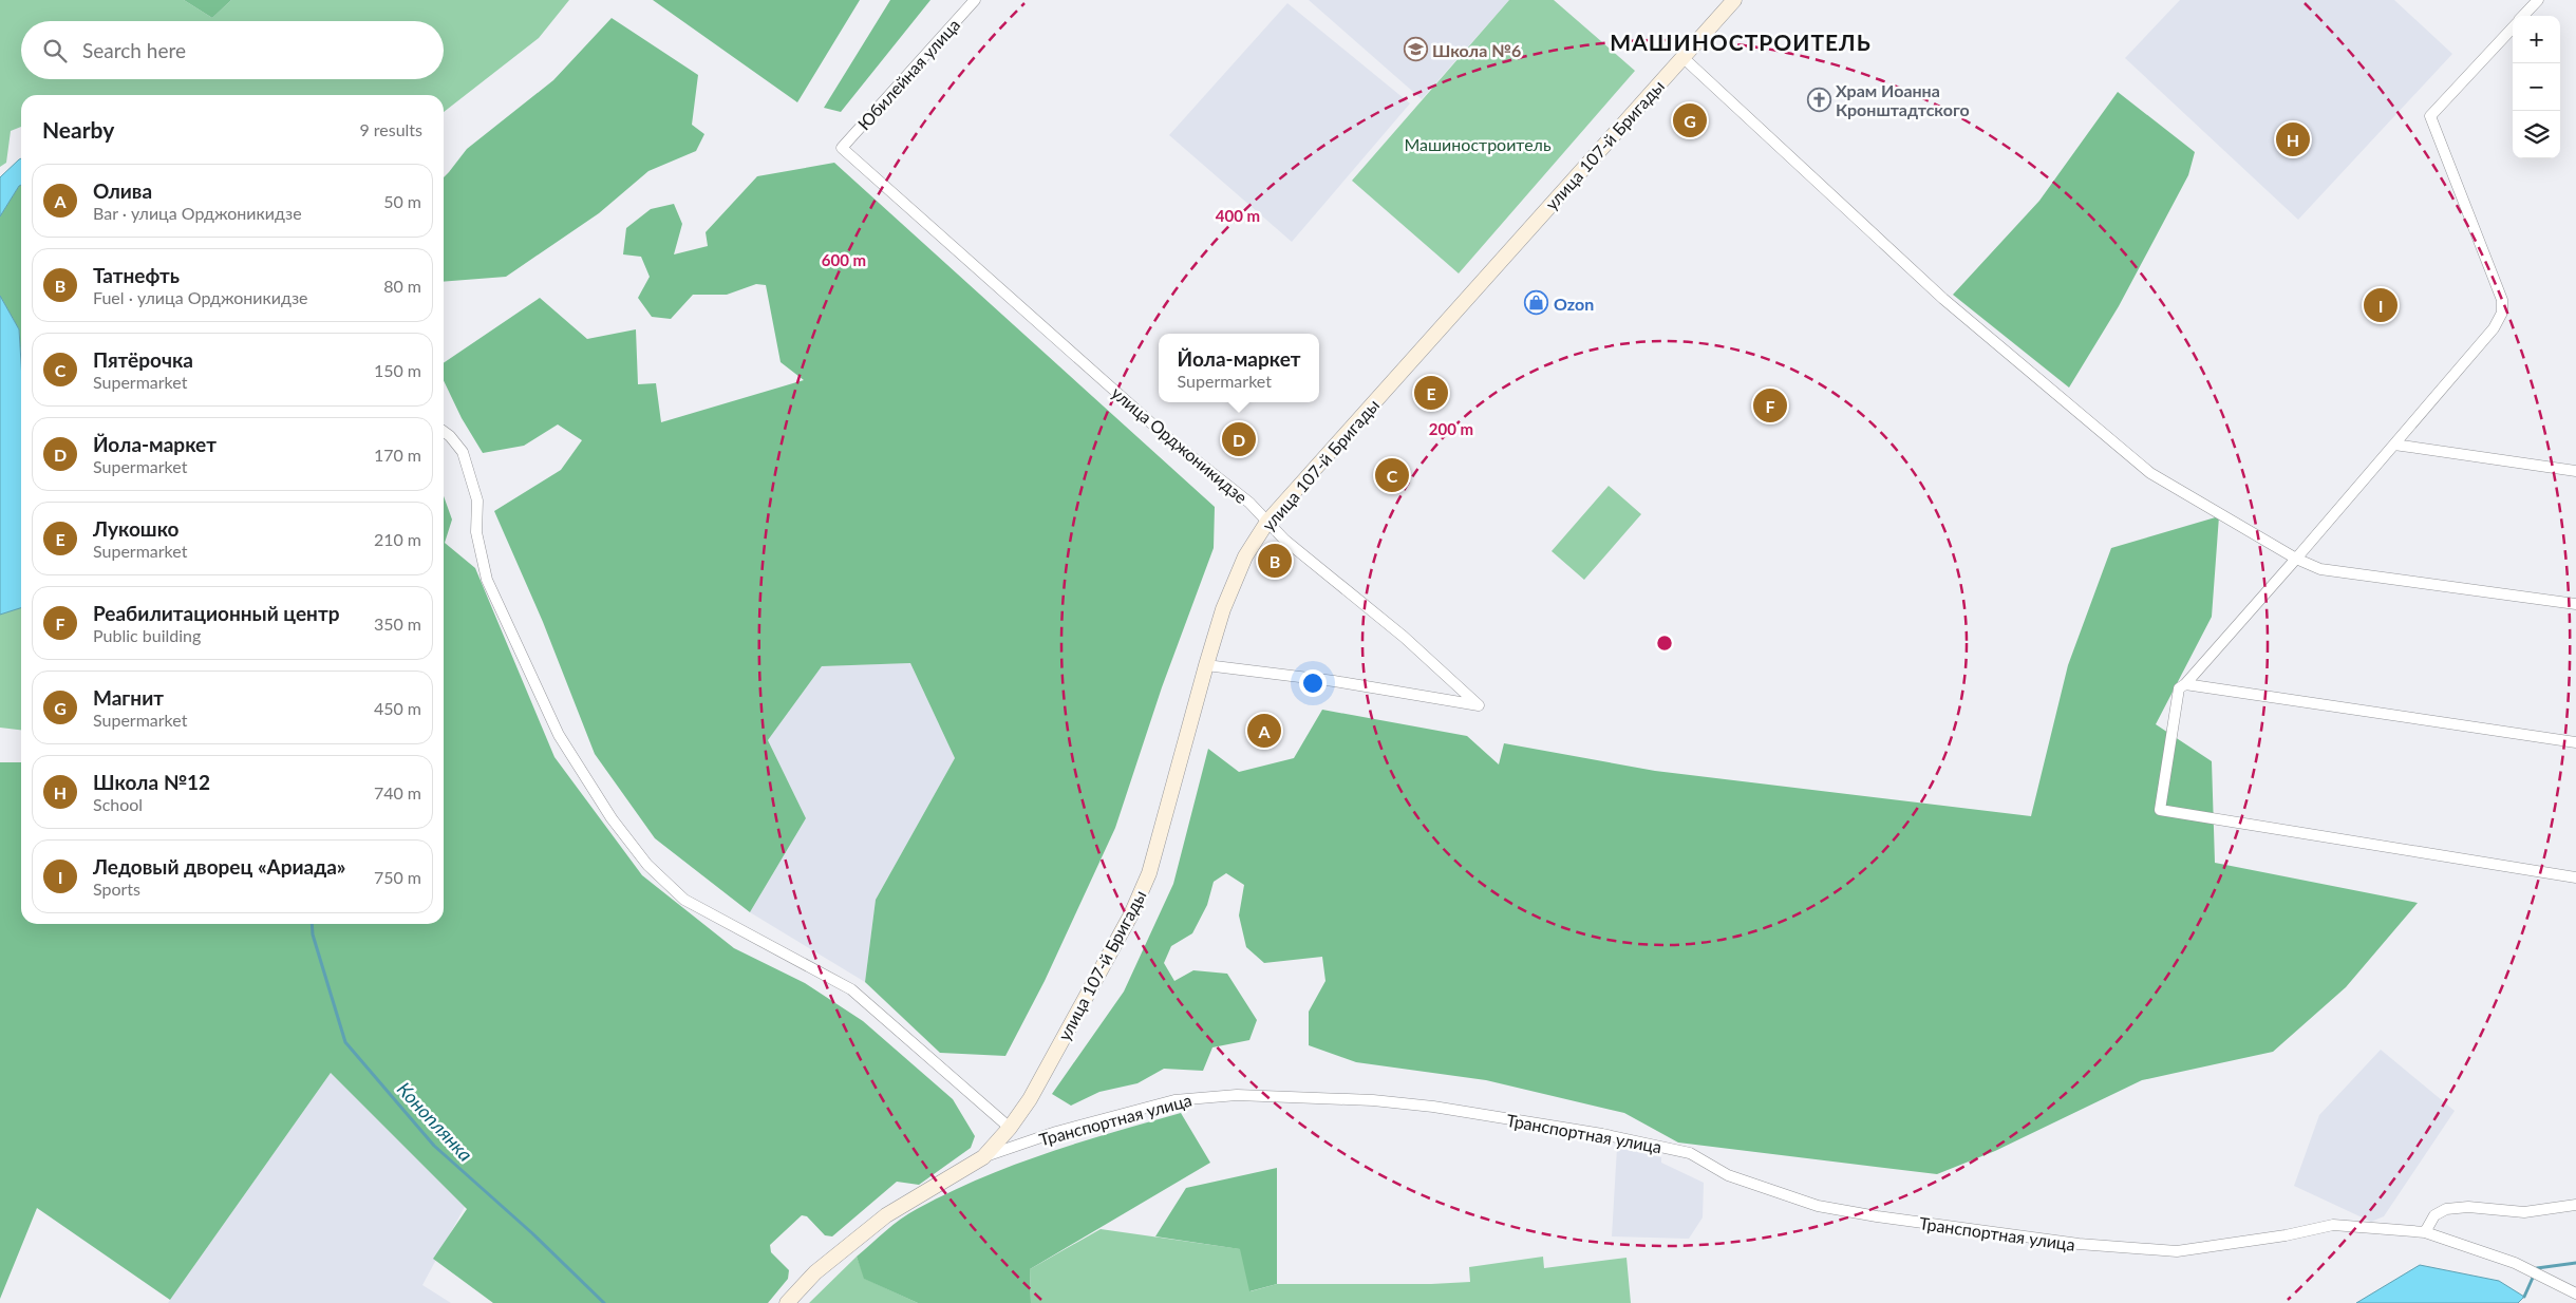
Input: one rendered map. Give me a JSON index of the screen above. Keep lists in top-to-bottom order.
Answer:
{
  "streets": {
    "main road": ["улица 107-й Бригады", "Транспортная улица"],
    "street": ["Юбилейная улица", "улица Орджоникидзе"]
  },
  "crossings": [
    ["Юбилейная улица", "улица Орджоникидзе"],
    ["улица 107-й Бригады", "улица Орджоникидзе"],
    ["улица 107-й Бригады", "Транспортная улица"]
  ],
  "districts": ["МАШИНОСТРОИТЕЛЬ"],
  "water": ["Коноплянка"],
  "parks": ["Машиностроитель"],
  "places": {
    "school or university": ["Школа №6"],
    "church": ["Храм Иоанна Кронштадтского"],
    "shop": ["Ozon"]
  },
  "page": {
    "map_buttons": ["+", "−"],
    "search": "Search here",
    "heading": ["Nearby", "9 results"],
    "pins": [
      "G",
      "H",
      "I",
      "E",
      "F",
      "D",
      "C",
      "B",
      "A"
    ],
    "list": [
      {
        "mark": "A",
        "name": "Олива",
        "note": "Bar · улица Орджоникидзе",
        "value": "50 m"
      },
      {
        "mark": "B",
        "name": "Татнефть",
        "note": "Fuel · улица Орджоникидзе",
        "value": "80 m"
      },
      {
        "mark": "C",
        "name": "Пятёрочка",
        "note": "Supermarket",
        "value": "150 m"
      },
      {
        "mark": "D",
        "name": "Йола-маркет",
        "note": "Supermarket",
        "value": "170 m"
      },
      {
        "mark": "E",
        "name": "Лукошко",
        "note": "Supermarket",
        "value": "210 m"
      },
      {
        "mark": "F",
        "name": "Реабилитационный центр",
        "note": "Public building",
        "value": "350 m"
      },
      {
        "mark": "G",
        "name": "Магнит",
        "note": "Supermarket",
        "value": "450 m"
      },
      {
        "mark": "H",
        "name": "Школа №12",
        "note": "School",
        "value": "740 m"
      },
      {
        "mark": "I",
        "name": "Ледовый дворец «Ариада»",
        "note": "Sports",
        "value": "750 m"
      }
    ],
    "popup": ["Йола-маркет", "Supermarket"]
  },
  "rings": ["400 m", "600 m", "200 m"]
}
